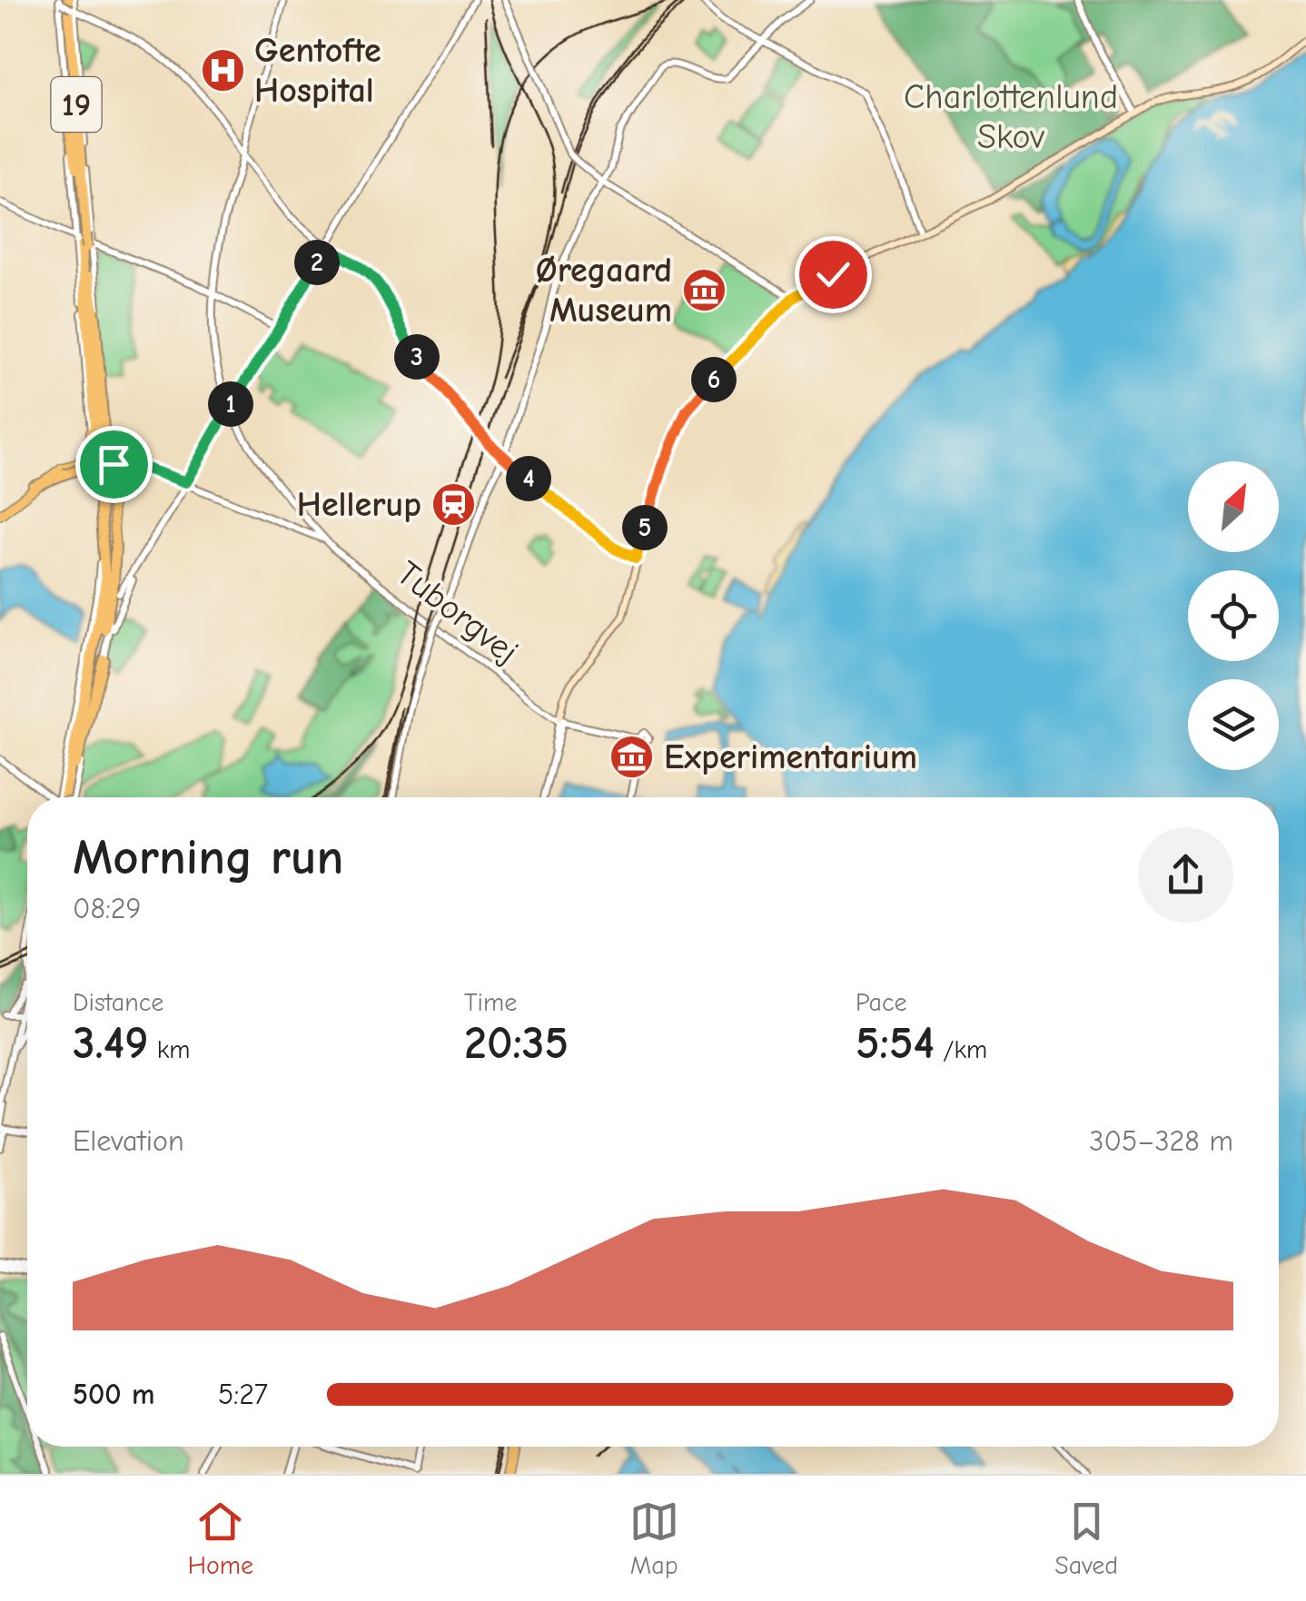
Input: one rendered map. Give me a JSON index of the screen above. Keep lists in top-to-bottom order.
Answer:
{
  "streets": {
    "highway": ["19"],
    "main road": ["Tuborgvej"]
  },
  "parks": ["Charlottenlund Skov"],
  "places": {
    "hospital": ["Gentofte Hospital"],
    "museum": ["Øregaard Museum", "Experimentarium"],
    "station": ["Hellerup"]
  },
  "north": "top right",
  "page": {
    "pins": [
      "2",
      "3",
      "6",
      "1",
      "4",
      "5"
    ],
    "heading": ["Morning run", "08:29"],
    "stats": [
      ["Distance", "3.49 km"],
      ["Time", "20:35"],
      ["Pace", "5:54 /km"]
    ],
    "chart": ["Elevation", "305–328 m"],
    "list": [
      {
        "name": "500 m",
        "note": "5:27"
      }
    ],
    "tabs": ["Home", "Map", "Saved"]
  }
}
